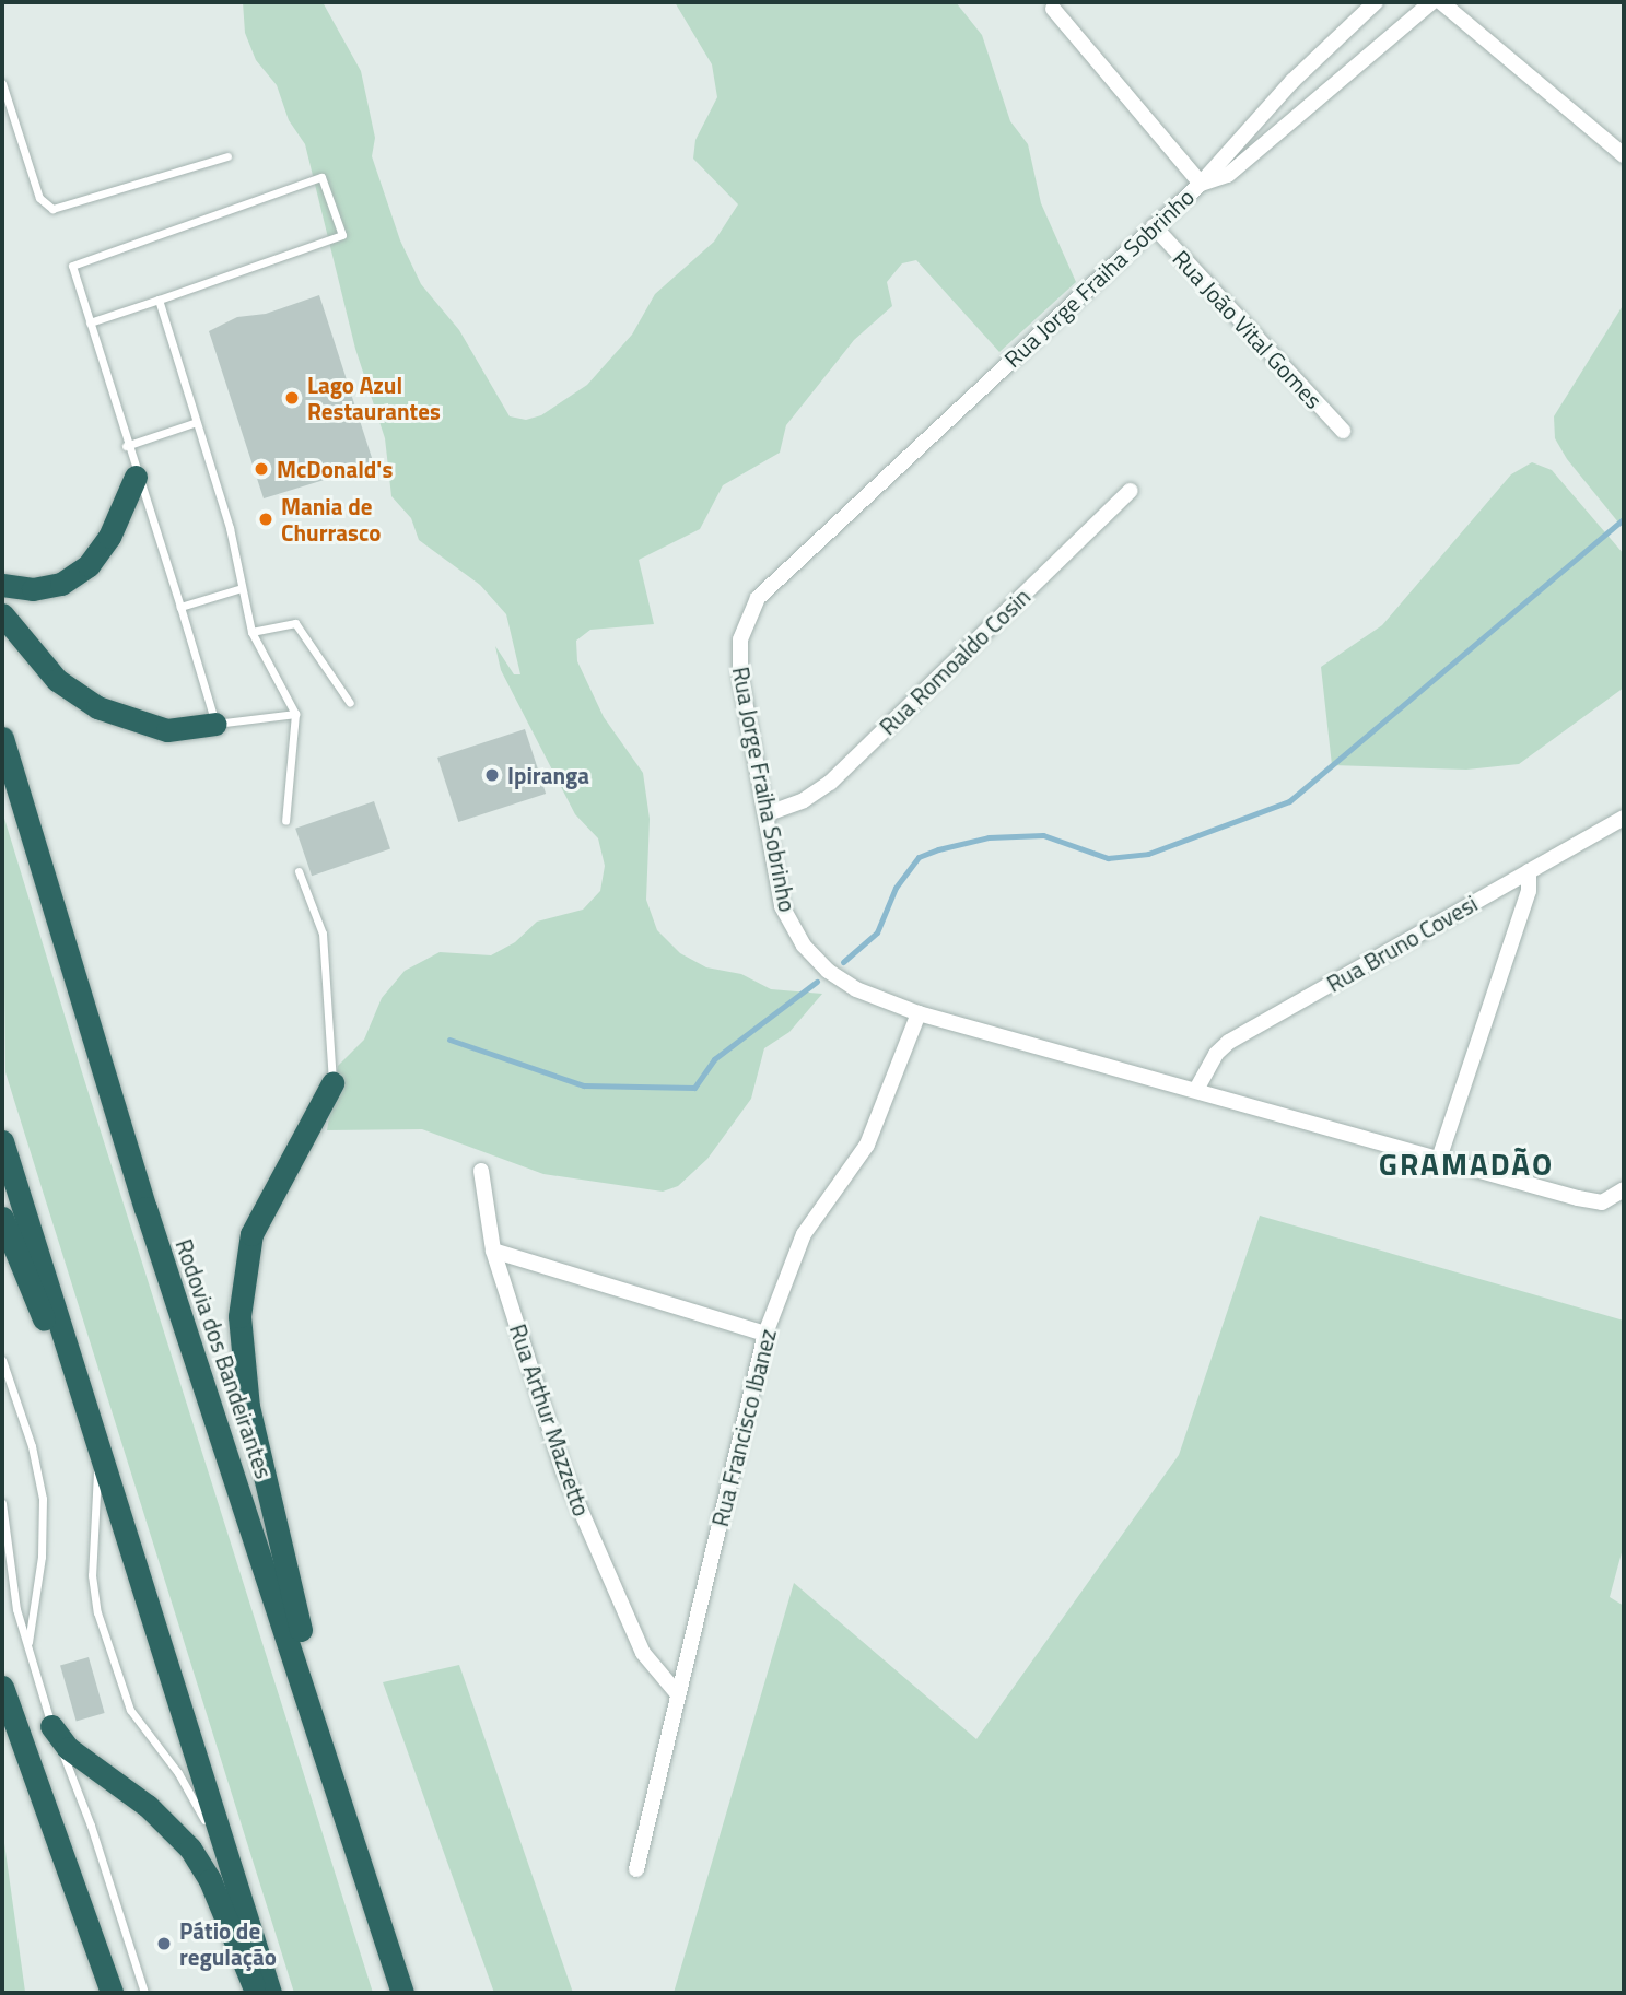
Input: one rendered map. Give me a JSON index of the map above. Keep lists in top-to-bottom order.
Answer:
{
  "streets": {
    "highway": ["Rodovia dos Bandeirantes"],
    "street": [
      "Rua Jorge Fraiha Sobrinho",
      "Rua João Vital Gomes",
      "Rua Romoaldo Cosin",
      "Rua Bruno Covesi",
      "Rua Arthur Mazzetto",
      "Rua Francisco Ibanez"
    ]
  },
  "crossings": [
    ["Rua Jorge Fraiha Sobrinho", "Rua João Vital Gomes"],
    ["Rua Jorge Fraiha Sobrinho", "Rua Romoaldo Cosin"],
    ["Rua Jorge Fraiha Sobrinho", "Rua Bruno Covesi"],
    ["Rua Jorge Fraiha Sobrinho", "Rua Francisco Ibanez"],
    ["Rua Arthur Mazzetto", "Rua Francisco Ibanez"]
  ],
  "districts": ["GRAMADÃO"],
  "places": [
    "Lago Azul Restaurantes",
    "McDonald's",
    "Mania de Churrasco",
    "Ipiranga",
    "Pátio de regulação"
  ]
}
